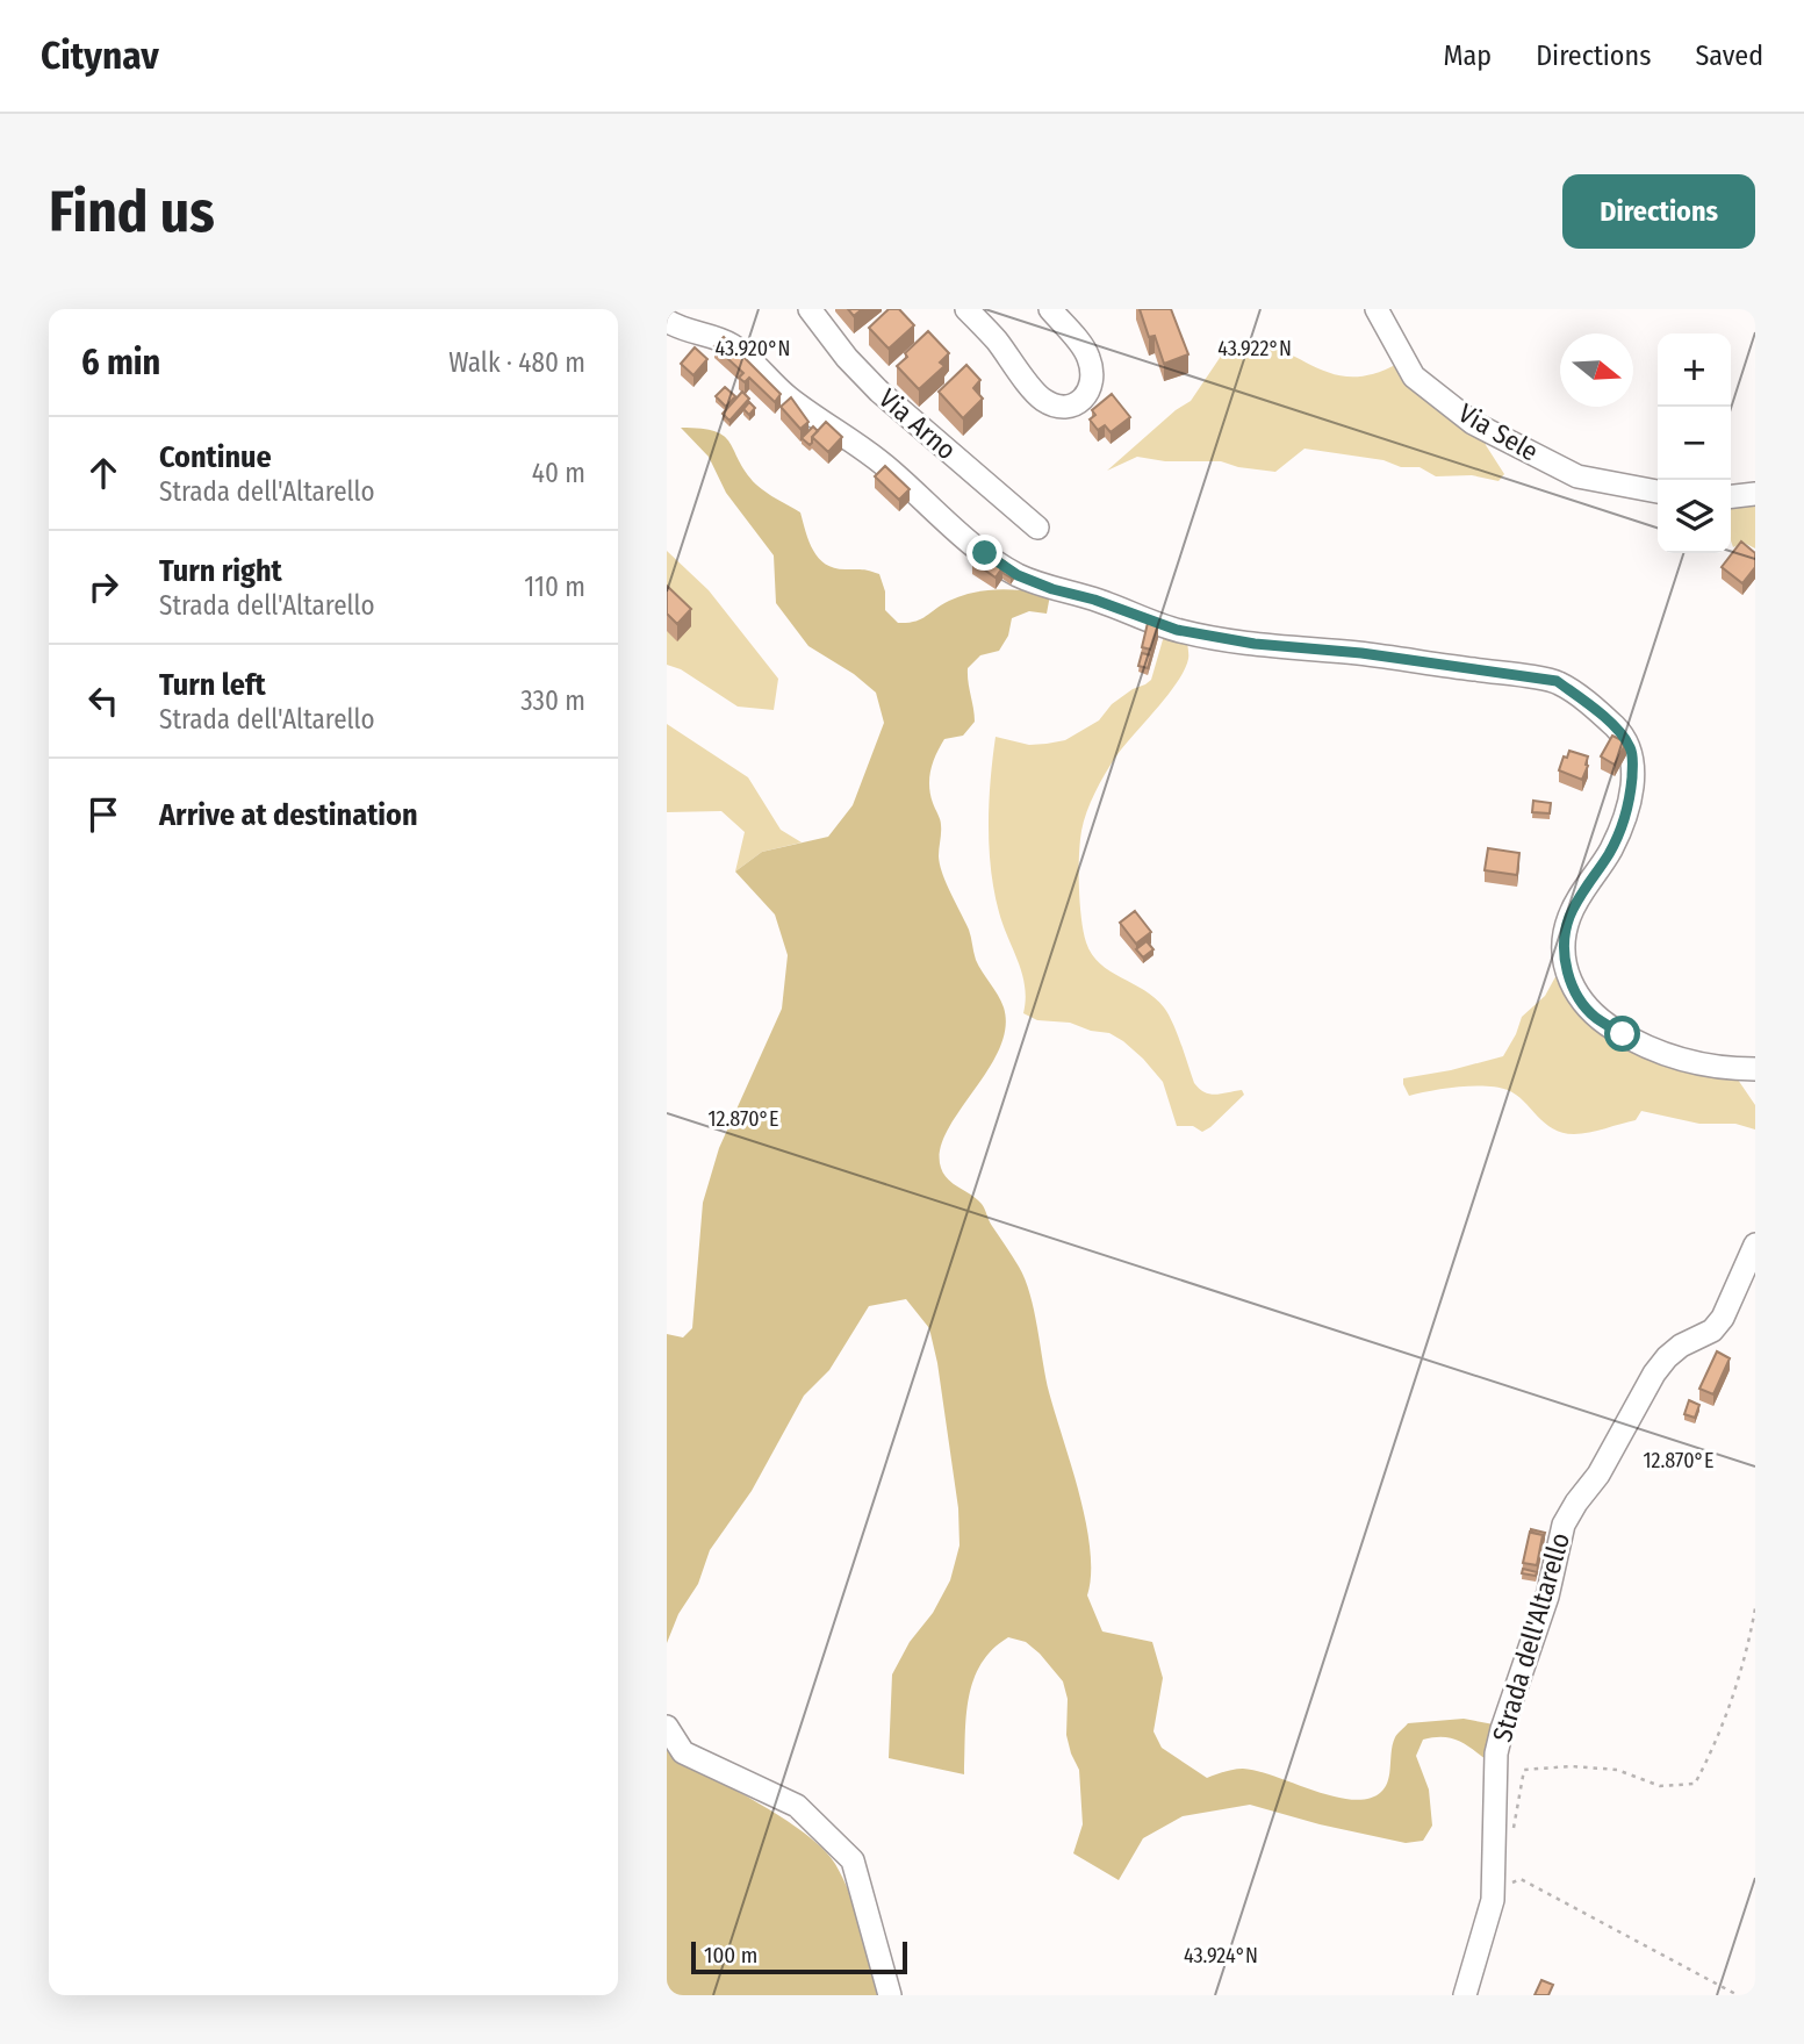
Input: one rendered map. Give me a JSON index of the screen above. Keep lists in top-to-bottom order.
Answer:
{
  "streets": {
    "street": ["Via Arno", "Via Sele", "Strada dell'Altarello"]
  },
  "scale_bar": "100 m",
  "north": "right",
  "page": {
    "header": "Citynav",
    "nav": ["Map", "Directions", "Saved"],
    "buttons": "Directions",
    "title": "Find us",
    "heading": ["6 min", "Walk · 480 m"],
    "map_buttons": ["+", "−"],
    "list": [
      ["Continue", "Strada dell'Altarello", "40 m"],
      ["Turn right", "Strada dell'Altarello", "110 m"],
      ["Turn left", "Strada dell'Altarello", "330 m"],
      "Arrive at destination"
    ],
    "scale": "100 m"
  },
  "coordinates": [
    "43.920°N",
    "43.922°N",
    "12.870°E",
    "43.924°N"
  ]
}
